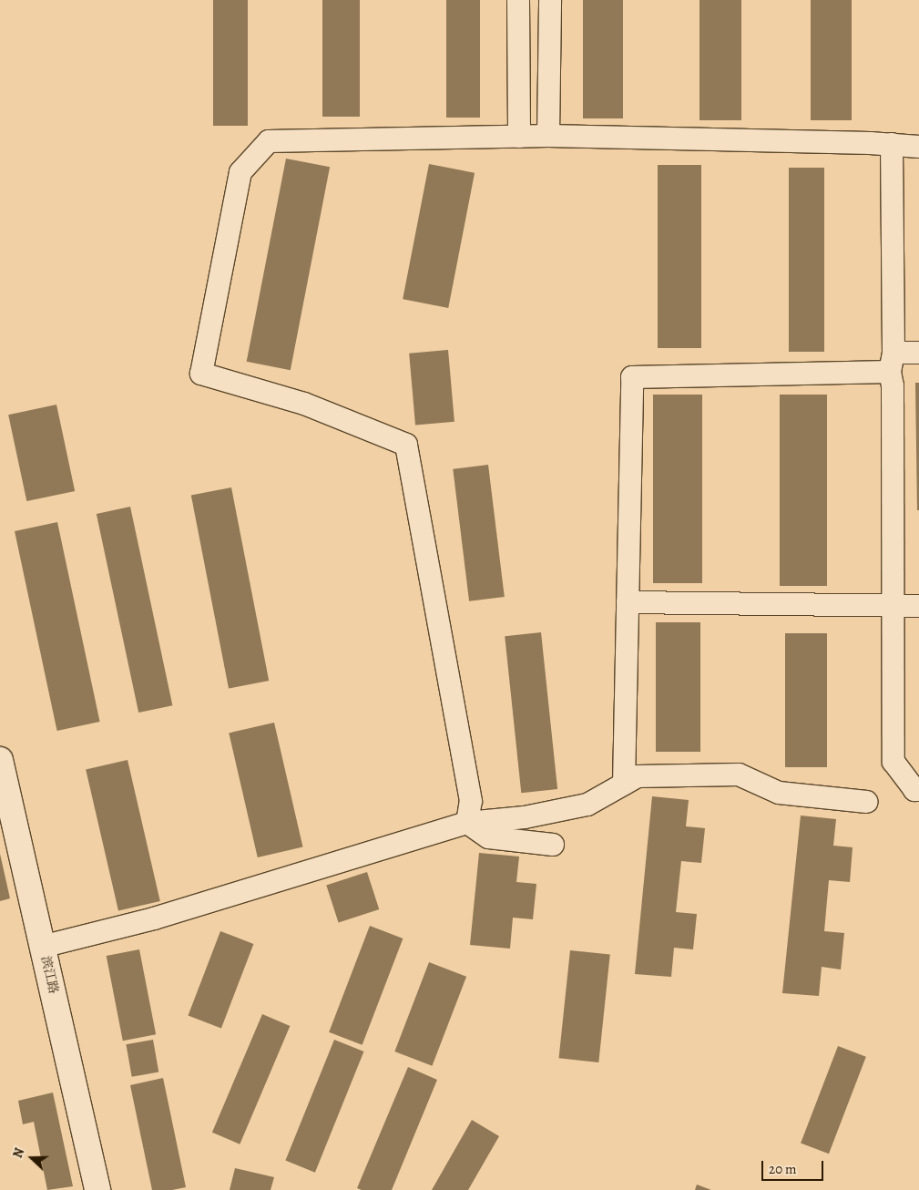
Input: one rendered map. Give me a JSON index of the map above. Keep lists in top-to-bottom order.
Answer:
{
  "streets": {
    "main road": ["滨江路"]
  },
  "scale_bar": "20 m",
  "north": "left"
}
